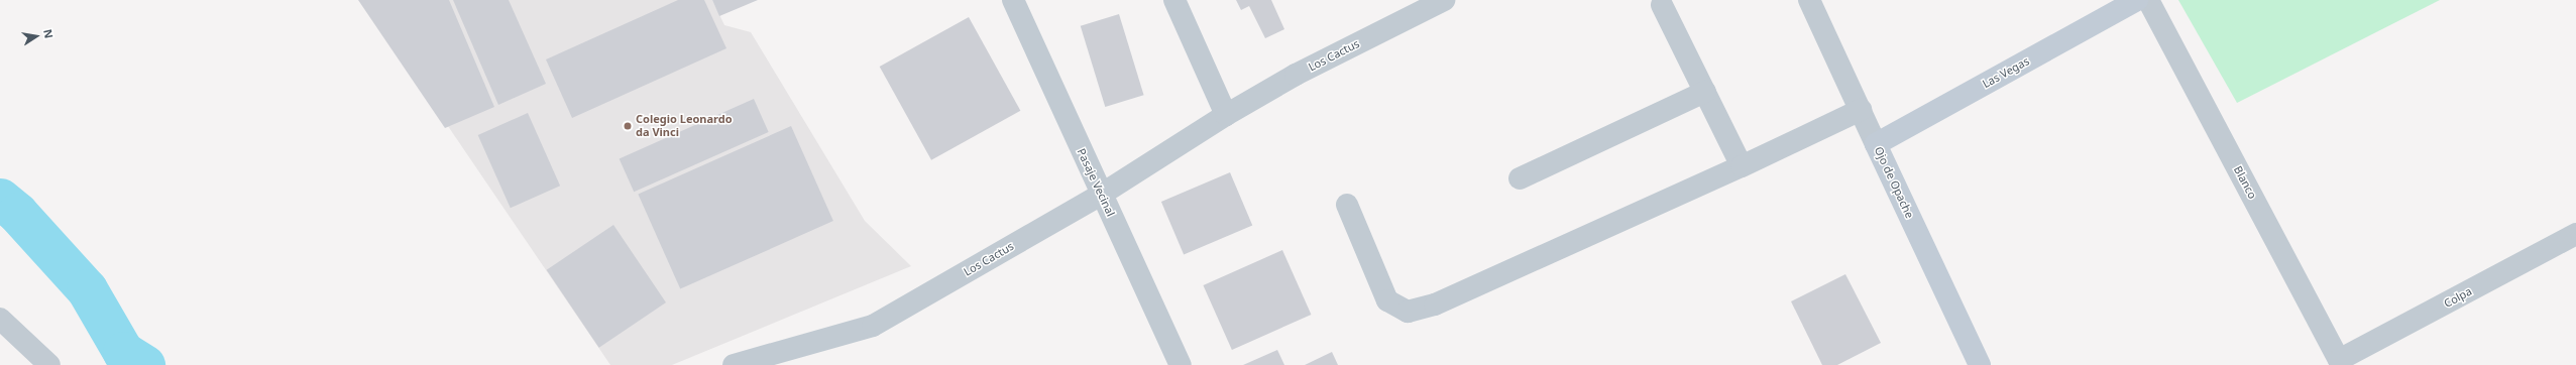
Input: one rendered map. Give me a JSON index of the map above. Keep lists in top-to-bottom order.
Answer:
{
  "streets": {
    "main road": ["Las Vegas", "Ojo de Opache"],
    "street": [
      "Los Cactus",
      "Pasaje Vecinal",
      "Blanco",
      "Colpa"
    ]
  },
  "crossings": [
    ["Los Cactus", "Pasaje Vecinal"],
    ["Las Vegas", "Ojo de Opache"],
    ["Blanco", "Colpa"]
  ],
  "places": ["Colegio Leonardo da Vinci"],
  "north": "right"
}
